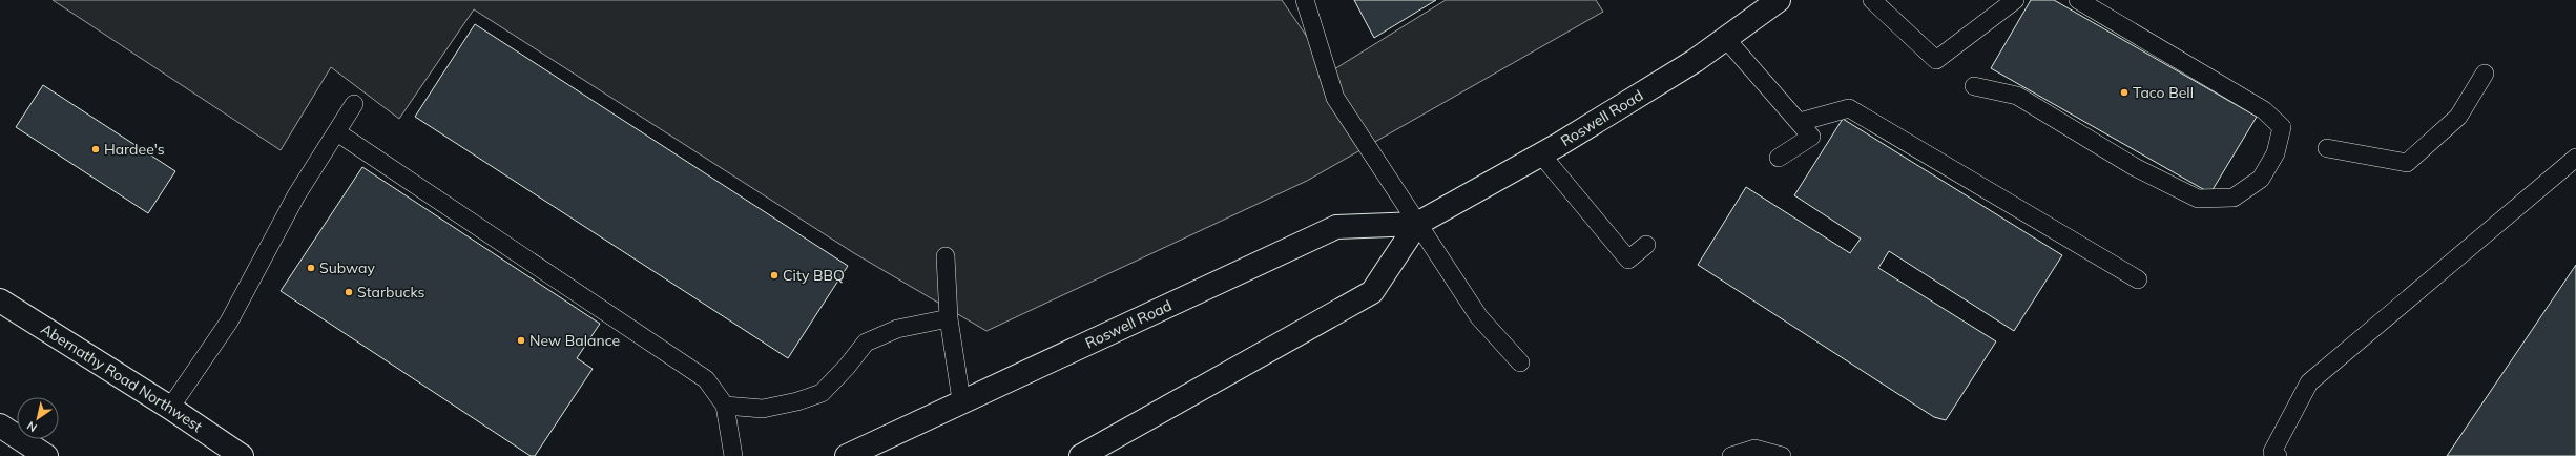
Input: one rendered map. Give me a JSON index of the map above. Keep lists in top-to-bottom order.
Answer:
{
  "streets": {
    "main road": ["Roswell Road", "Abernathy Road Northwest"]
  },
  "places": [
    "Taco Bell",
    "Hardee's",
    "Subway",
    "City BBQ",
    "Starbucks",
    "New Balance"
  ],
  "north": "bottom left"
}
